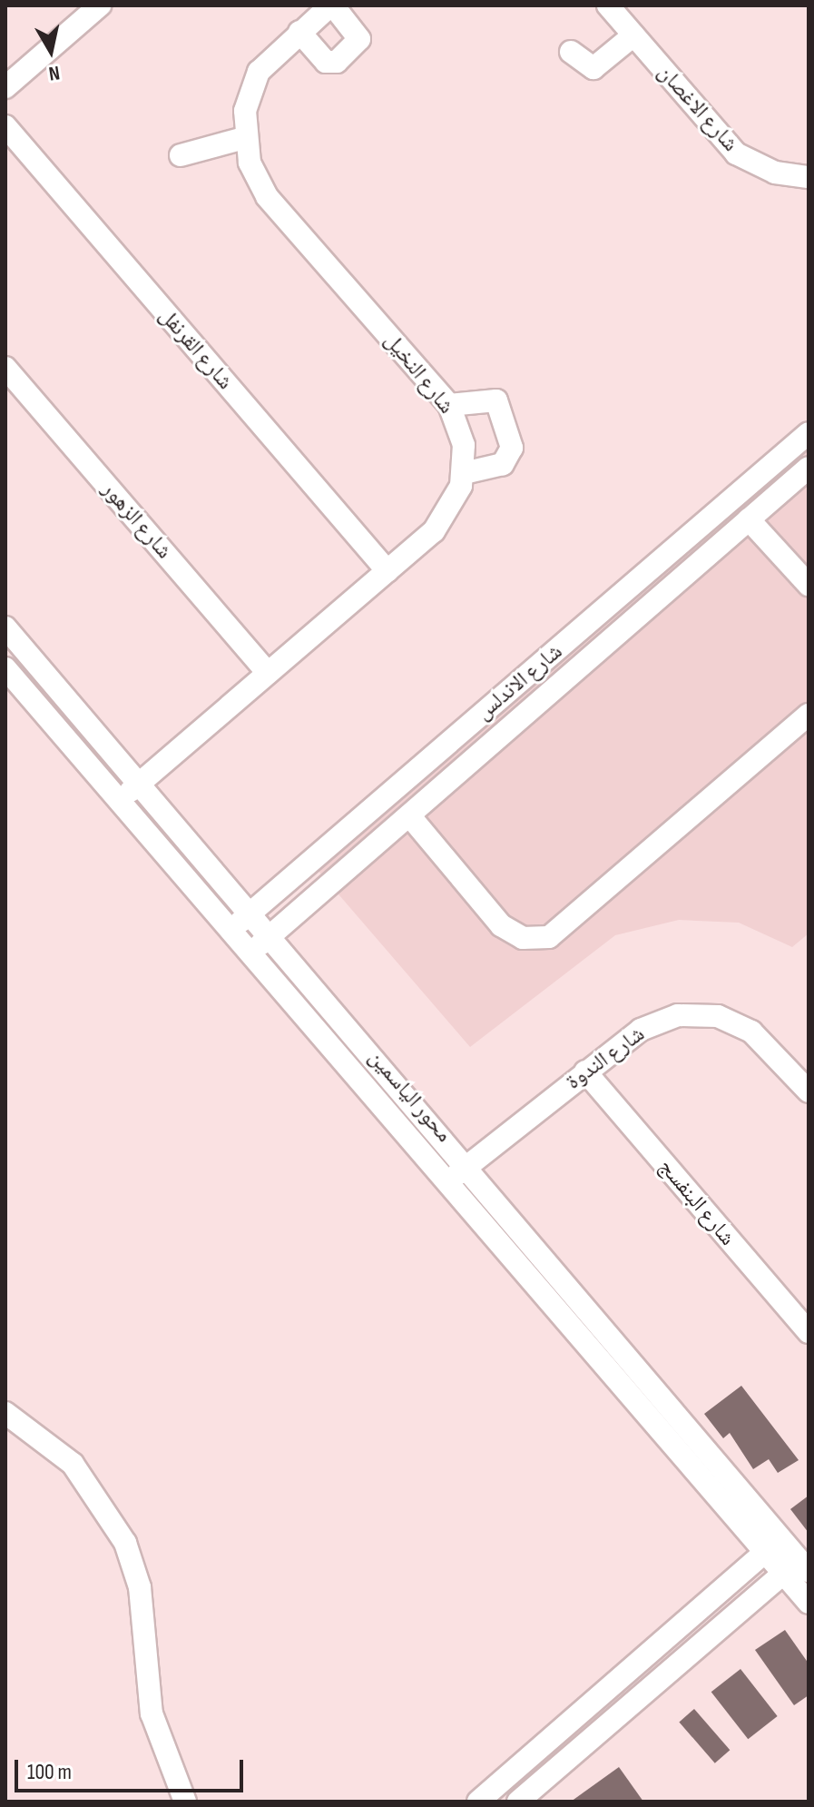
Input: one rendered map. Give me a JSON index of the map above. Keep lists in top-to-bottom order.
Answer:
{
  "streets": {
    "street": [
      "شارع الاغصان",
      "شارع القرنفل",
      "شارع النخيل",
      "شارع الزهور",
      "شارع الاندلس",
      "شارع الندوة",
      "محور الياسمين",
      "شارع البنفسج"
    ]
  },
  "crossings": [
    ["شارع القرنفل", "شارع النخيل"],
    ["شارع النخيل", "شارع الزهور"],
    ["شارع النخيل", "محور الياسمين"],
    ["شارع الاندلس", "محور الياسمين"],
    ["شارع الندوة", "محور الياسمين"],
    ["شارع الندوة", "شارع البنفسج"]
  ],
  "scale_bar": "100 m",
  "north": "bottom"
}
